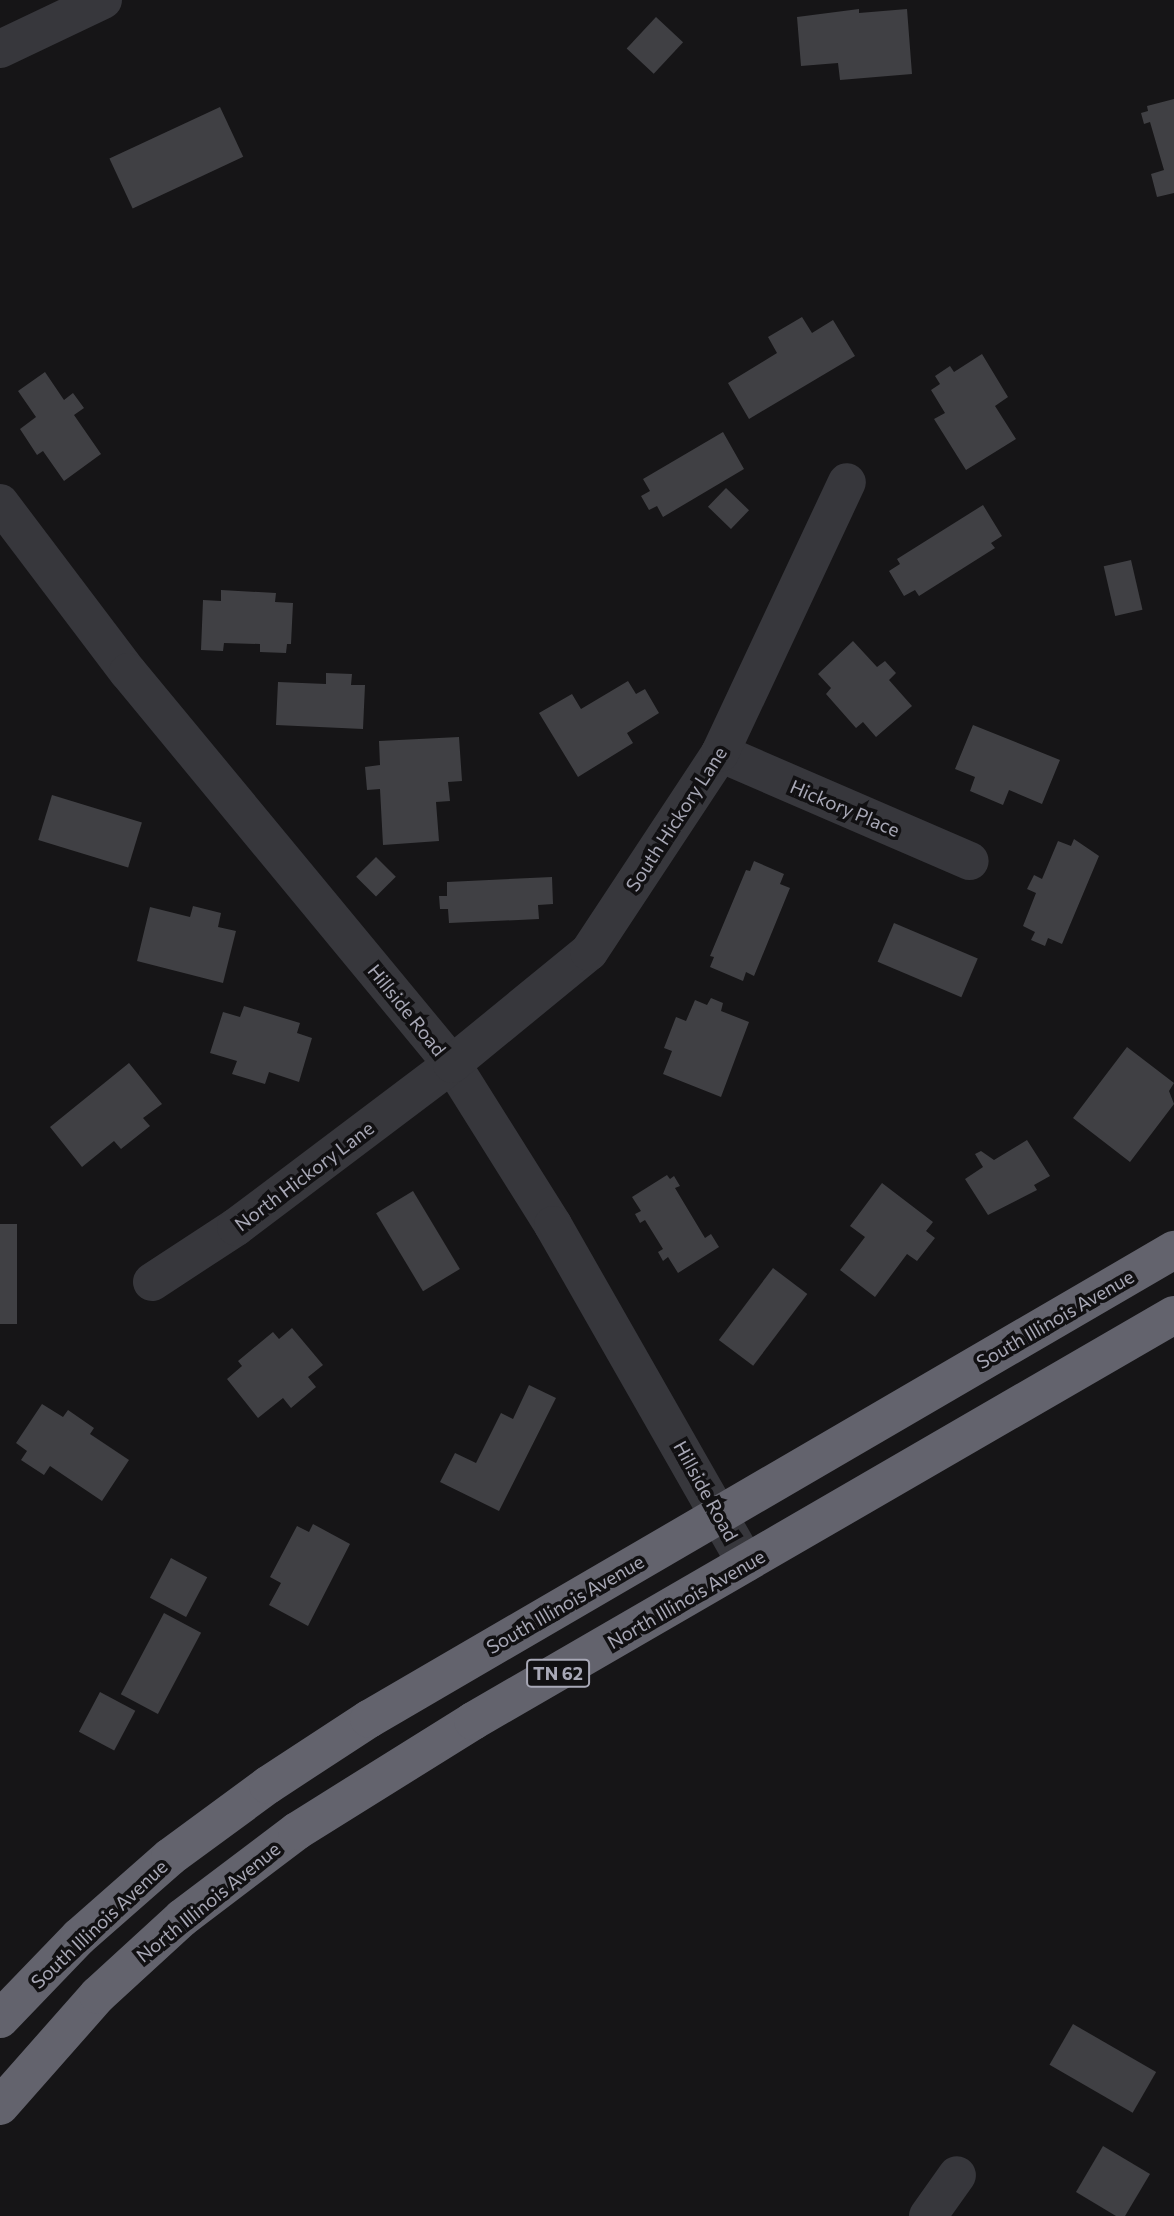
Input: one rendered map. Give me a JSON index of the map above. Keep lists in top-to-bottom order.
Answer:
{
  "streets": {
    "highway": ["South Illinois Avenue", "North Illinois Avenue", "TN 62"],
    "street": [
      "Hickory Place",
      "South Hickory Lane",
      "Hillside Road",
      "North Hickory Lane"
    ]
  },
  "crossings": [
    ["Hickory Place", "South Hickory Lane"],
    ["South Hickory Lane", "Hillside Road"],
    ["South Hickory Lane", "North Hickory Lane"],
    ["Hillside Road", "North Hickory Lane"],
    ["Hillside Road", "South Illinois Avenue"],
    ["Hillside Road", "North Illinois Avenue"]
  ]
}
